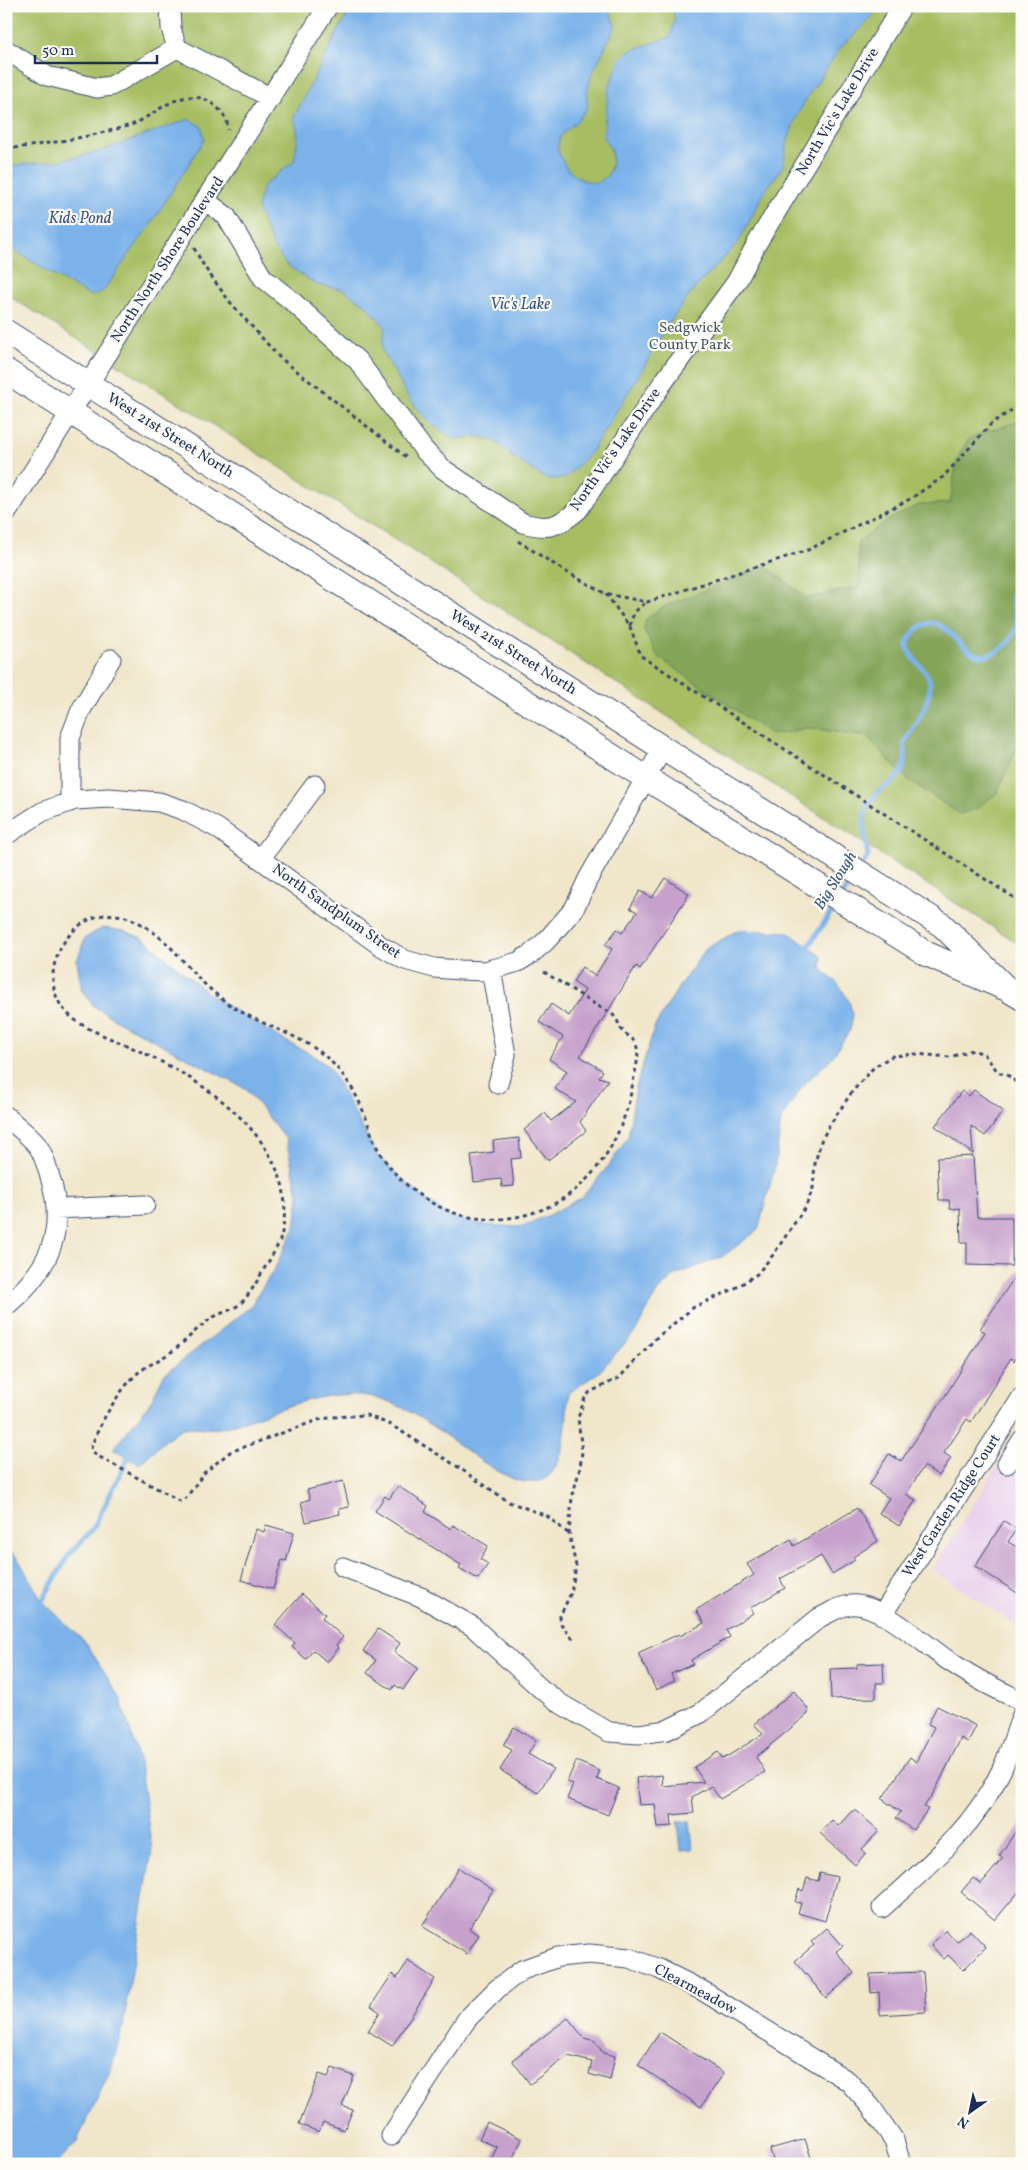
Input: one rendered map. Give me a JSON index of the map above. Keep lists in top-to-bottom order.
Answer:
{
  "streets": {
    "main road": ["West 21st Street North"],
    "street": [
      "North Vic's Lake Drive",
      "North North Shore Boulevard",
      "North Sandplum Street",
      "West Garden Ridge Court",
      "Clearmeadow"
    ]
  },
  "crossings": [
    ["North Vic's Lake Drive", "North North Shore Boulevard"],
    ["North North Shore Boulevard", "West 21st Street North"],
    ["West 21st Street North", "North Sandplum Street"]
  ],
  "water": ["Kids Pond", "Vic's Lake", "Big Slough"],
  "parks": ["Sedgwick County Park"],
  "scale_bar": "50 m",
  "north": "bottom left"
}
